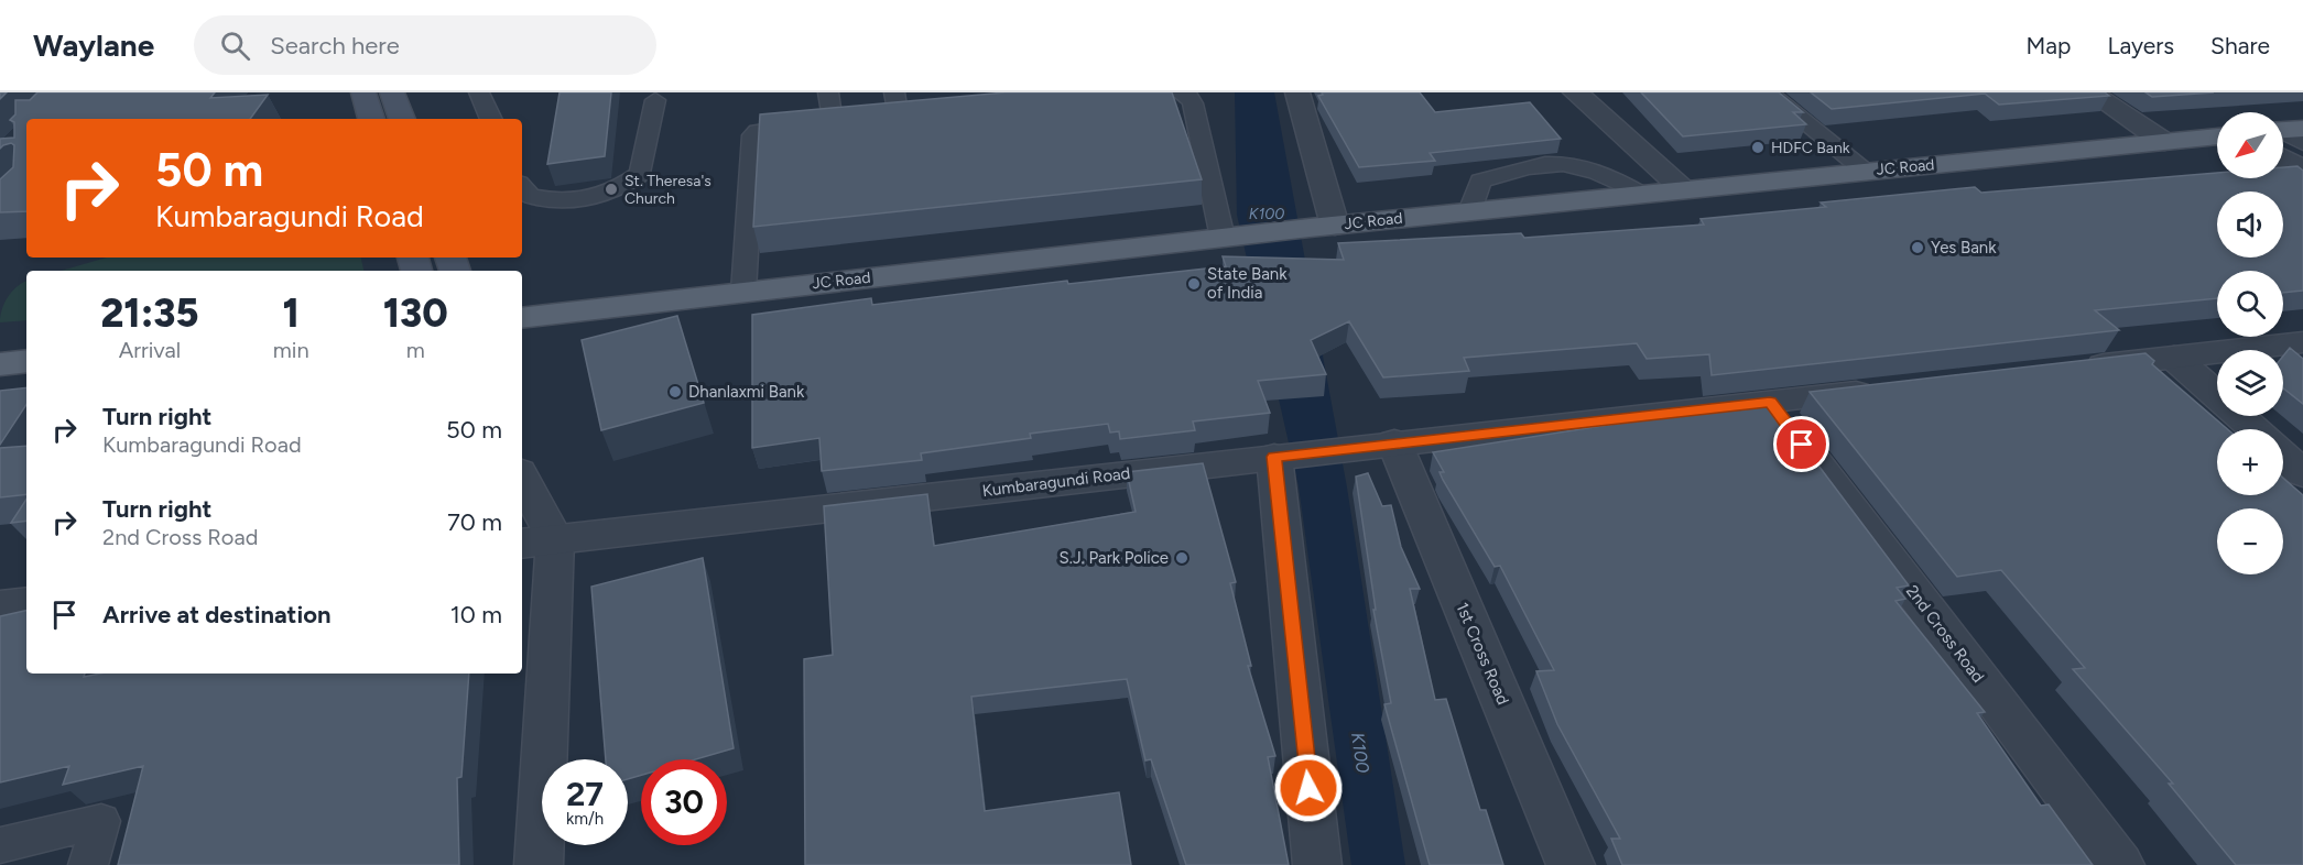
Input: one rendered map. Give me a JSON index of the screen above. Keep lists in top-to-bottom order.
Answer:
{
  "streets": {
    "main road": ["JC Road"],
    "street": ["Kumbaragundi Road", "2nd Cross Road", "1st Cross Road"]
  },
  "crossings": [
    ["Kumbaragundi Road", "2nd Cross Road"],
    ["Kumbaragundi Road", "1st Cross Road"]
  ],
  "water": ["K100"],
  "places": [
    "HDFC Bank",
    "St. Theresa's Church",
    "Yes Bank",
    "State Bank of India",
    "Dhanlaxmi Bank",
    "S.J. Park Police"
  ],
  "north": "bottom left",
  "page": {
    "header": "Waylane",
    "search": "Search here",
    "nav": ["Map", "Layers", "Share"],
    "map_buttons": ["+", "−"],
    "turn": ["50 m", "Kumbaragundi Road"],
    "eta": [
      "21:35",
      "Arrival",
      "1",
      "min",
      "130",
      "m"
    ],
    "list": [
      {
        "name": "Turn right",
        "note": "Kumbaragundi Road",
        "value": "50 m"
      },
      {
        "name": "Turn right",
        "note": "2nd Cross Road",
        "value": "70 m"
      },
      {
        "name": "Arrive at destination",
        "value": "10 m"
      }
    ],
    "speed": "27 km/h",
    "limit": "30"
  }
}
